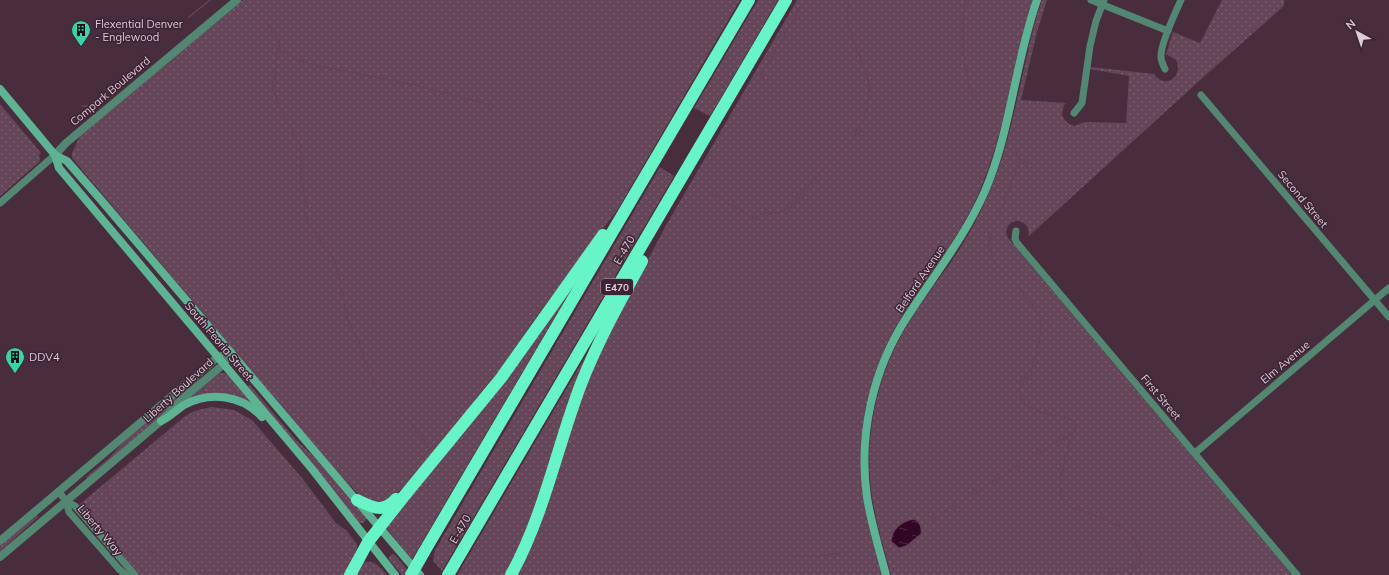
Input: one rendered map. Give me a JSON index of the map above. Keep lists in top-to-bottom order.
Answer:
{
  "streets": {
    "highway": ["E-470", "E470"],
    "main road": ["Belford Avenue", "South Peoria Street"],
    "street": [
      "Compark Boulevard",
      "Second Street",
      "Elm Avenue",
      "Liberty Boulevard",
      "First Street",
      "Liberty Way"
    ]
  },
  "crossings": [
    ["Compark Boulevard", "South Peoria Street"],
    ["Second Street", "Elm Avenue"],
    ["South Peoria Street", "Liberty Boulevard"],
    ["Elm Avenue", "First Street"],
    ["Liberty Boulevard", "Liberty Way"]
  ],
  "places": {
    "building": ["Flexential Denver - Englewood", "DDV4"]
  },
  "north": "top left"
}
